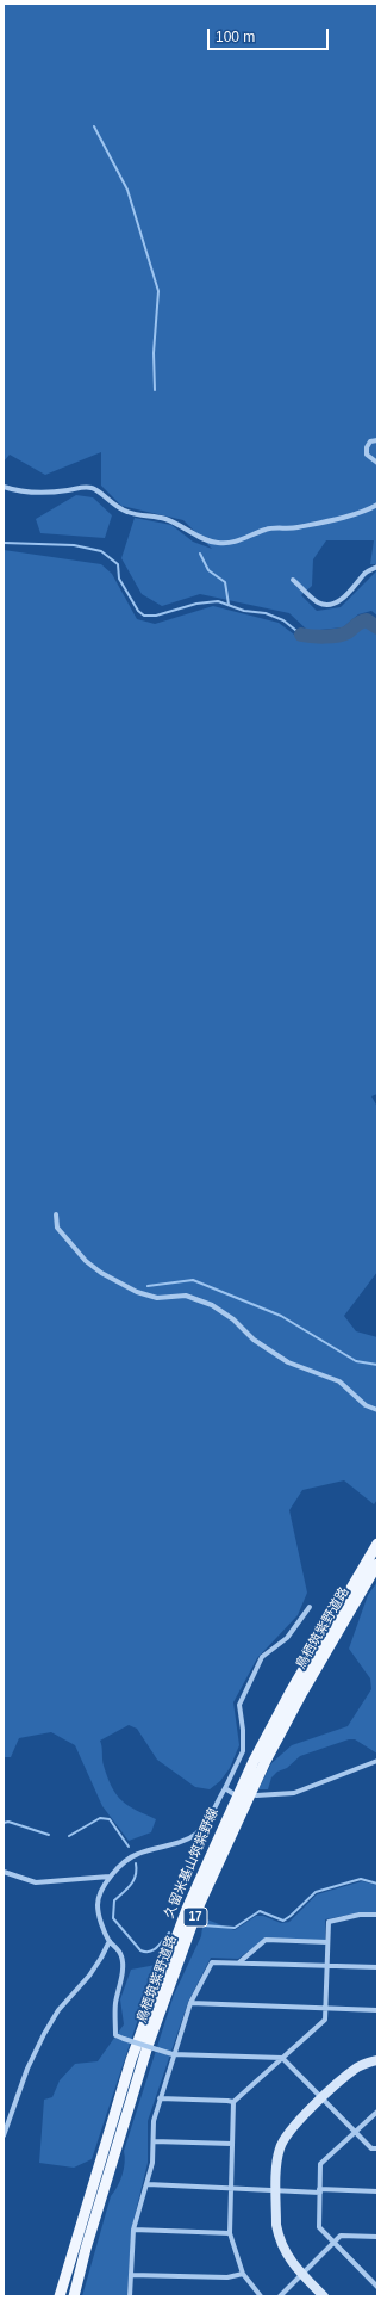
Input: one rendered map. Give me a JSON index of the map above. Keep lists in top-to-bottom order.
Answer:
{
  "streets": {
    "main road": ["鳥栖筑紫野道路", "久留米基山筑紫野線", "17"]
  },
  "scale_bar": "100 m"
}
